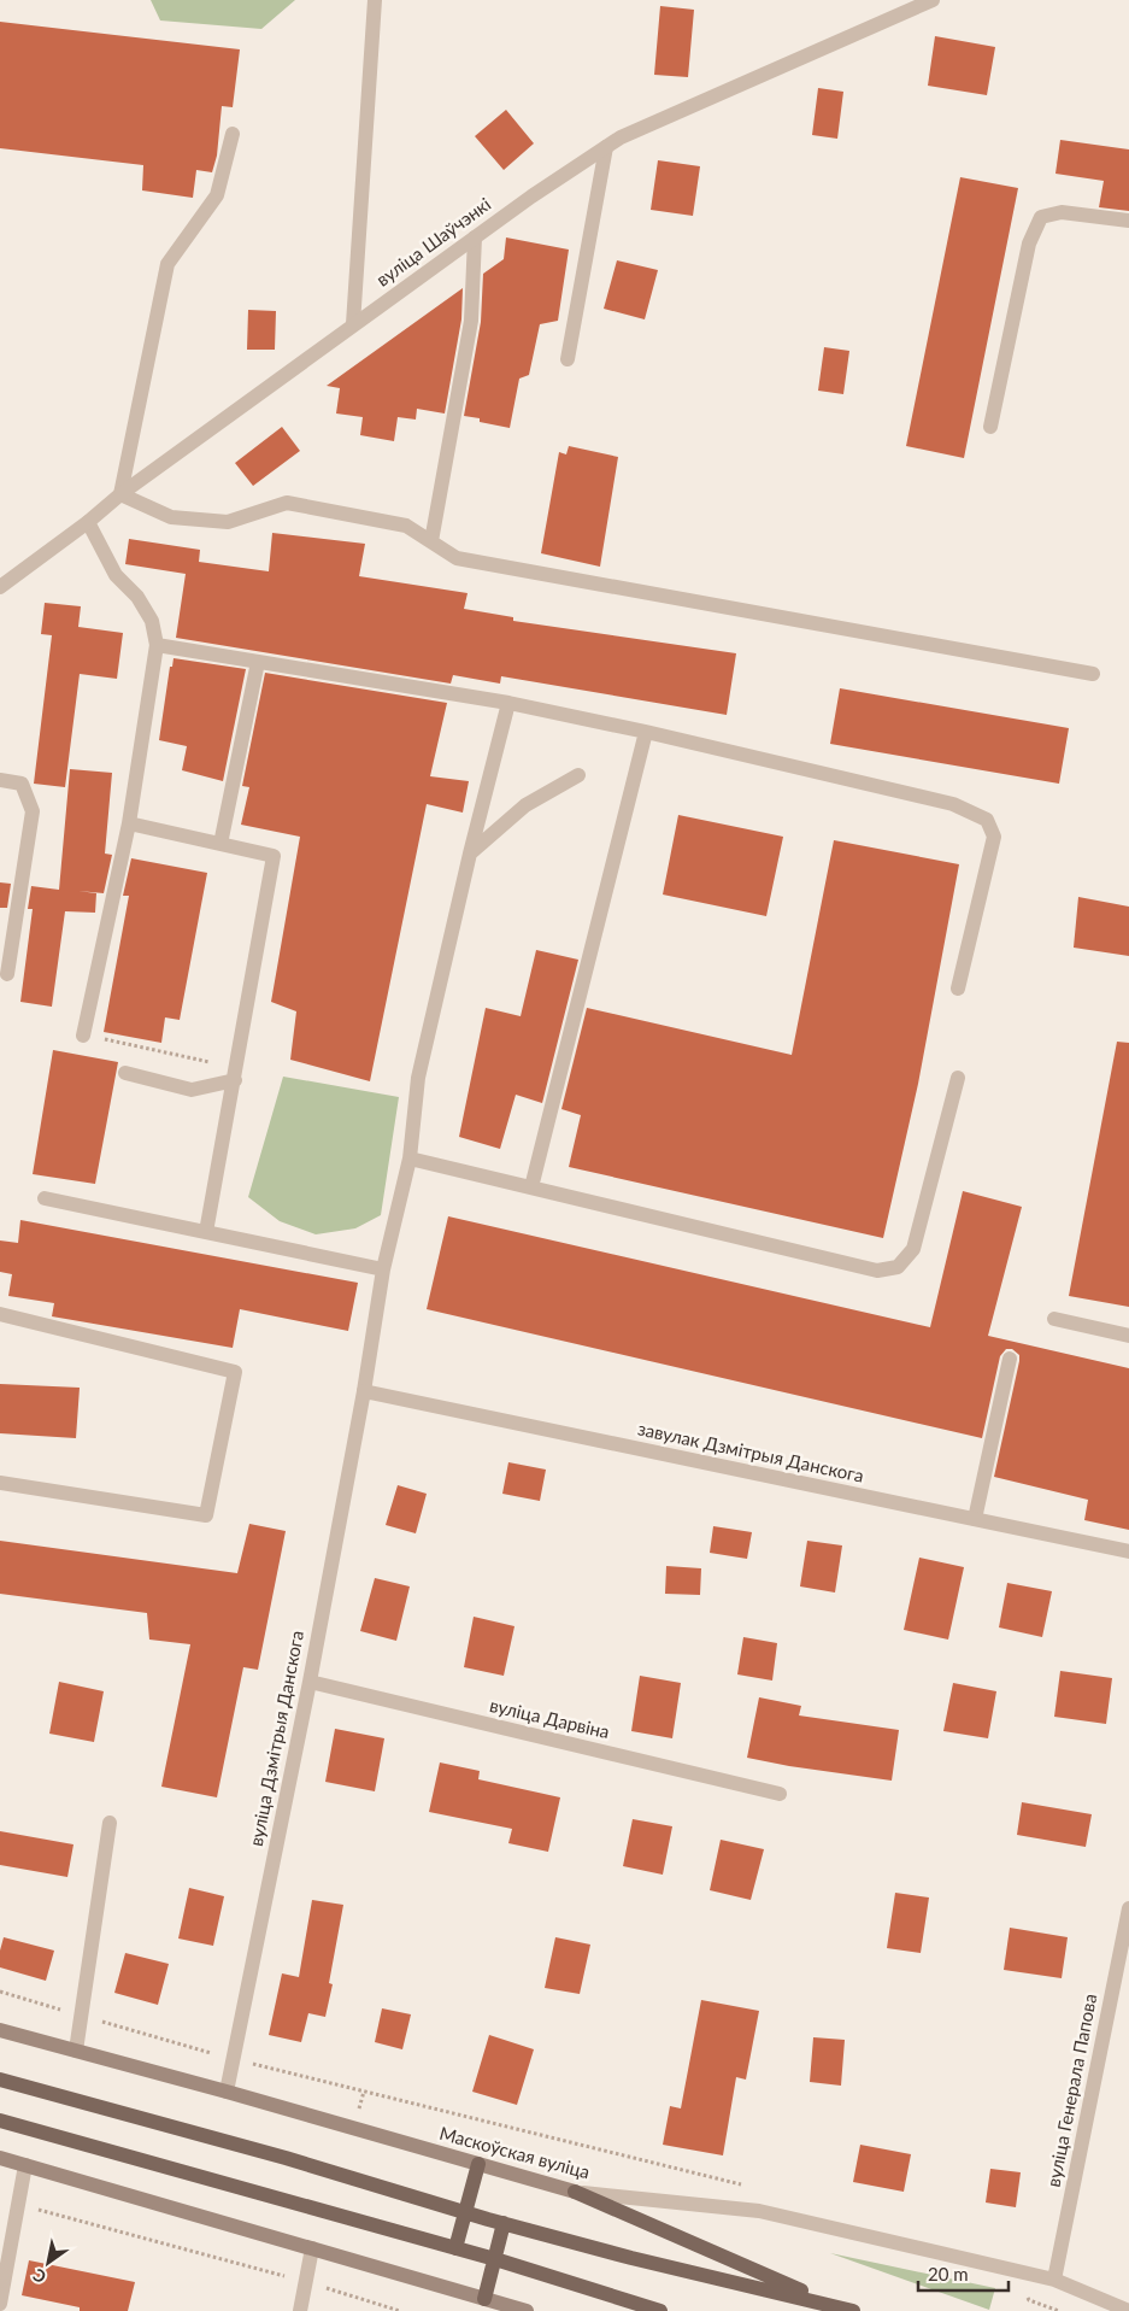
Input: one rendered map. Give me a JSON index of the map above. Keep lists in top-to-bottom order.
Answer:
{
  "streets": {
    "street": [
      "вуліца Шаўчэнкі",
      "завулак Дзмітрыя Данскога",
      "вуліца Дарвіна",
      "вуліца Дзмітрыя Данскога",
      "вуліца Генерала Папова",
      "Маскоўская вуліца"
    ]
  },
  "crossings": [
    ["завулак Дзмітрыя Данскога", "вуліца Дзмітрыя Данскога"],
    ["вуліца Дарвіна", "вуліца Дзмітрыя Данскога"],
    ["вуліца Дзмітрыя Данскога", "Маскоўская вуліца"],
    ["вуліца Генерала Папова", "Маскоўская вуліца"]
  ],
  "scale_bar": "20 m",
  "north": "bottom left"
}
